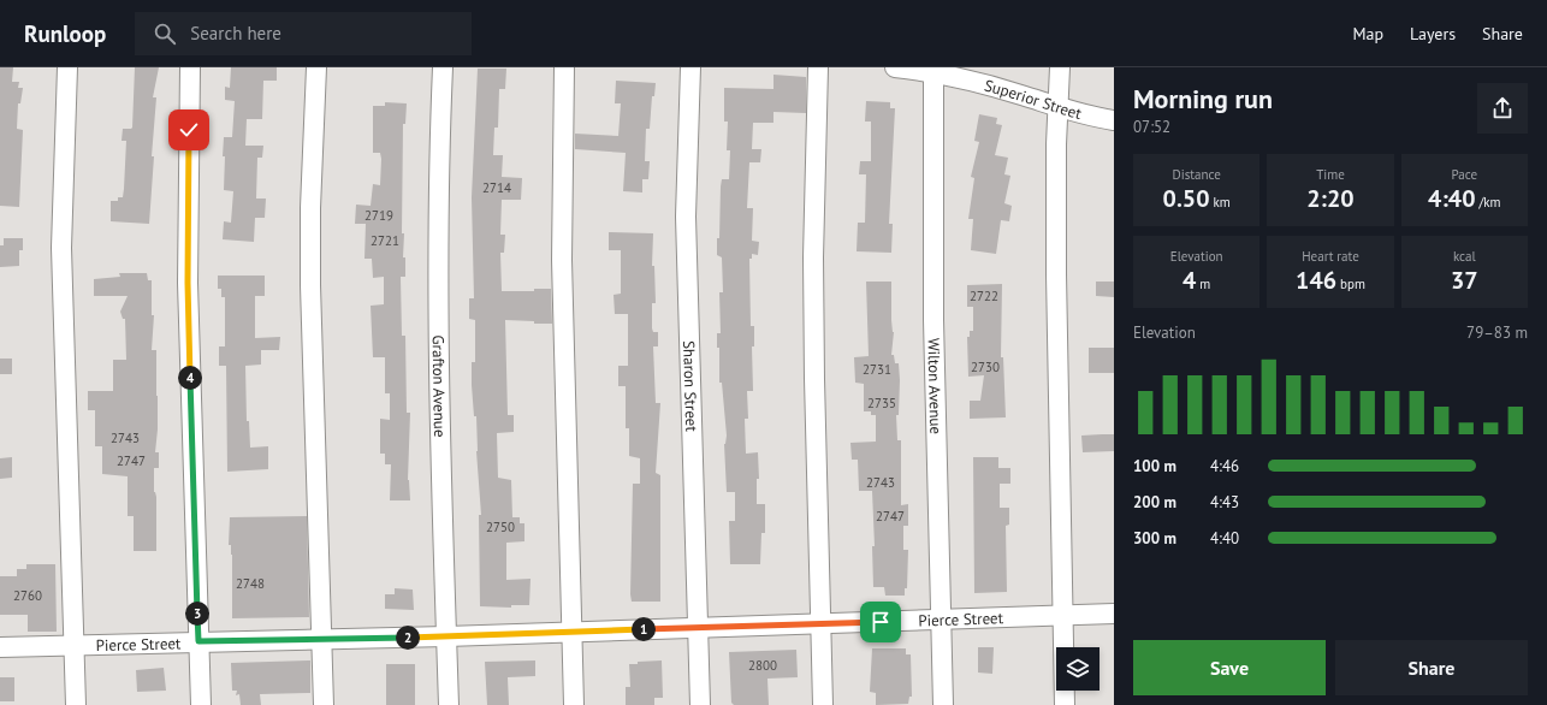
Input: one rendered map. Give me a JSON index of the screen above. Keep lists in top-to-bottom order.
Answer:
{
  "streets": {
    "street": [
      "Superior Street",
      "Grafton Avenue",
      "Sharon Street",
      "Wilton Avenue",
      "Pierce Street"
    ]
  },
  "crossings": [
    ["Superior Street", "Wilton Avenue"],
    ["Grafton Avenue", "Pierce Street"],
    ["Sharon Street", "Pierce Street"],
    ["Wilton Avenue", "Pierce Street"]
  ],
  "house_numbers": [
    "2714",
    "2719",
    "2721",
    "2722",
    "2730",
    "2731",
    "2735",
    "2743",
    "2747",
    "2743",
    "2747",
    "2750",
    "2748",
    "2760",
    "2800"
  ],
  "page": {
    "header": "Runloop",
    "search": "Search here",
    "nav": ["Map", "Layers", "Share"],
    "heading": ["Morning run", "07:52"],
    "stats": [
      ["Distance", "0.50 km"],
      ["Time", "2:20"],
      ["Pace", "4:40 /km"],
      ["Elevation", "4 m"],
      ["Heart rate", "146 bpm"],
      ["kcal", "37"]
    ],
    "chart": ["Elevation", "79–83 m"],
    "pins": [
      "4",
      "3",
      "1",
      "2"
    ],
    "list": [
      {
        "name": "100 m",
        "note": "4:46"
      },
      {
        "name": "200 m",
        "note": "4:43"
      },
      {
        "name": "300 m",
        "note": "4:40"
      }
    ],
    "buttons": ["Save", "Share"]
  }
}
